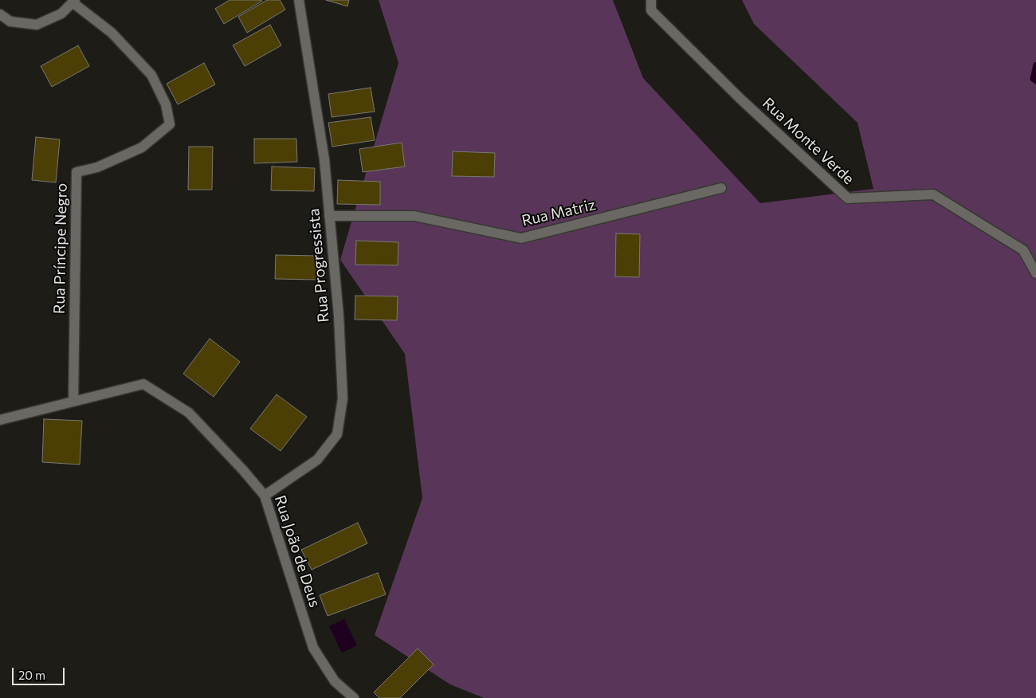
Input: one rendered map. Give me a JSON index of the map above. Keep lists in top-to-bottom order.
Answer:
{
  "streets": {
    "street": [
      "Rua Monte Verde",
      "Rua Matriz",
      "Rua Príncipe Negro",
      "Rua Progressista",
      "Rua João de Deus"
    ]
  },
  "crossings": [
    ["Rua Matriz", "Rua Progressista"],
    ["Rua Príncipe Negro", "Rua João de Deus"],
    ["Rua Progressista", "Rua João de Deus"]
  ],
  "scale_bar": "20 m"
}
